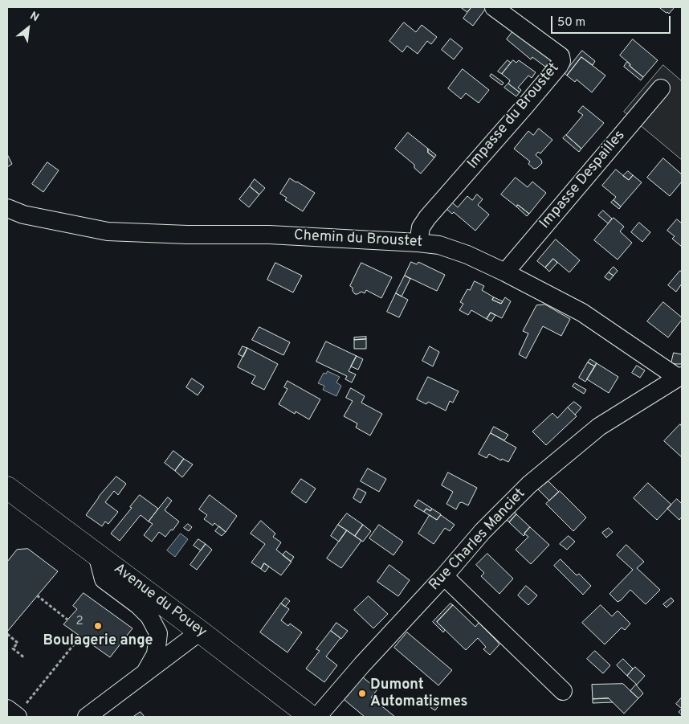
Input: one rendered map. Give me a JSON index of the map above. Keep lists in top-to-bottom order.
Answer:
{
  "streets": {
    "main road": ["Avenue du Pouey"],
    "street": [
      "Impasse du Broustet",
      "Impasse Despailles",
      "Chemin du Broustet",
      "Rue Charles Manciet"
    ]
  },
  "crossings": [
    ["Impasse du Broustet", "Chemin du Broustet"],
    ["Impasse Despailles", "Chemin du Broustet"],
    ["Chemin du Broustet", "Rue Charles Manciet"]
  ],
  "places": ["Boulagerie ange", "Dumont Automatismes"],
  "house_numbers": ["2"],
  "scale_bar": "50 m",
  "north": "top right"
}
